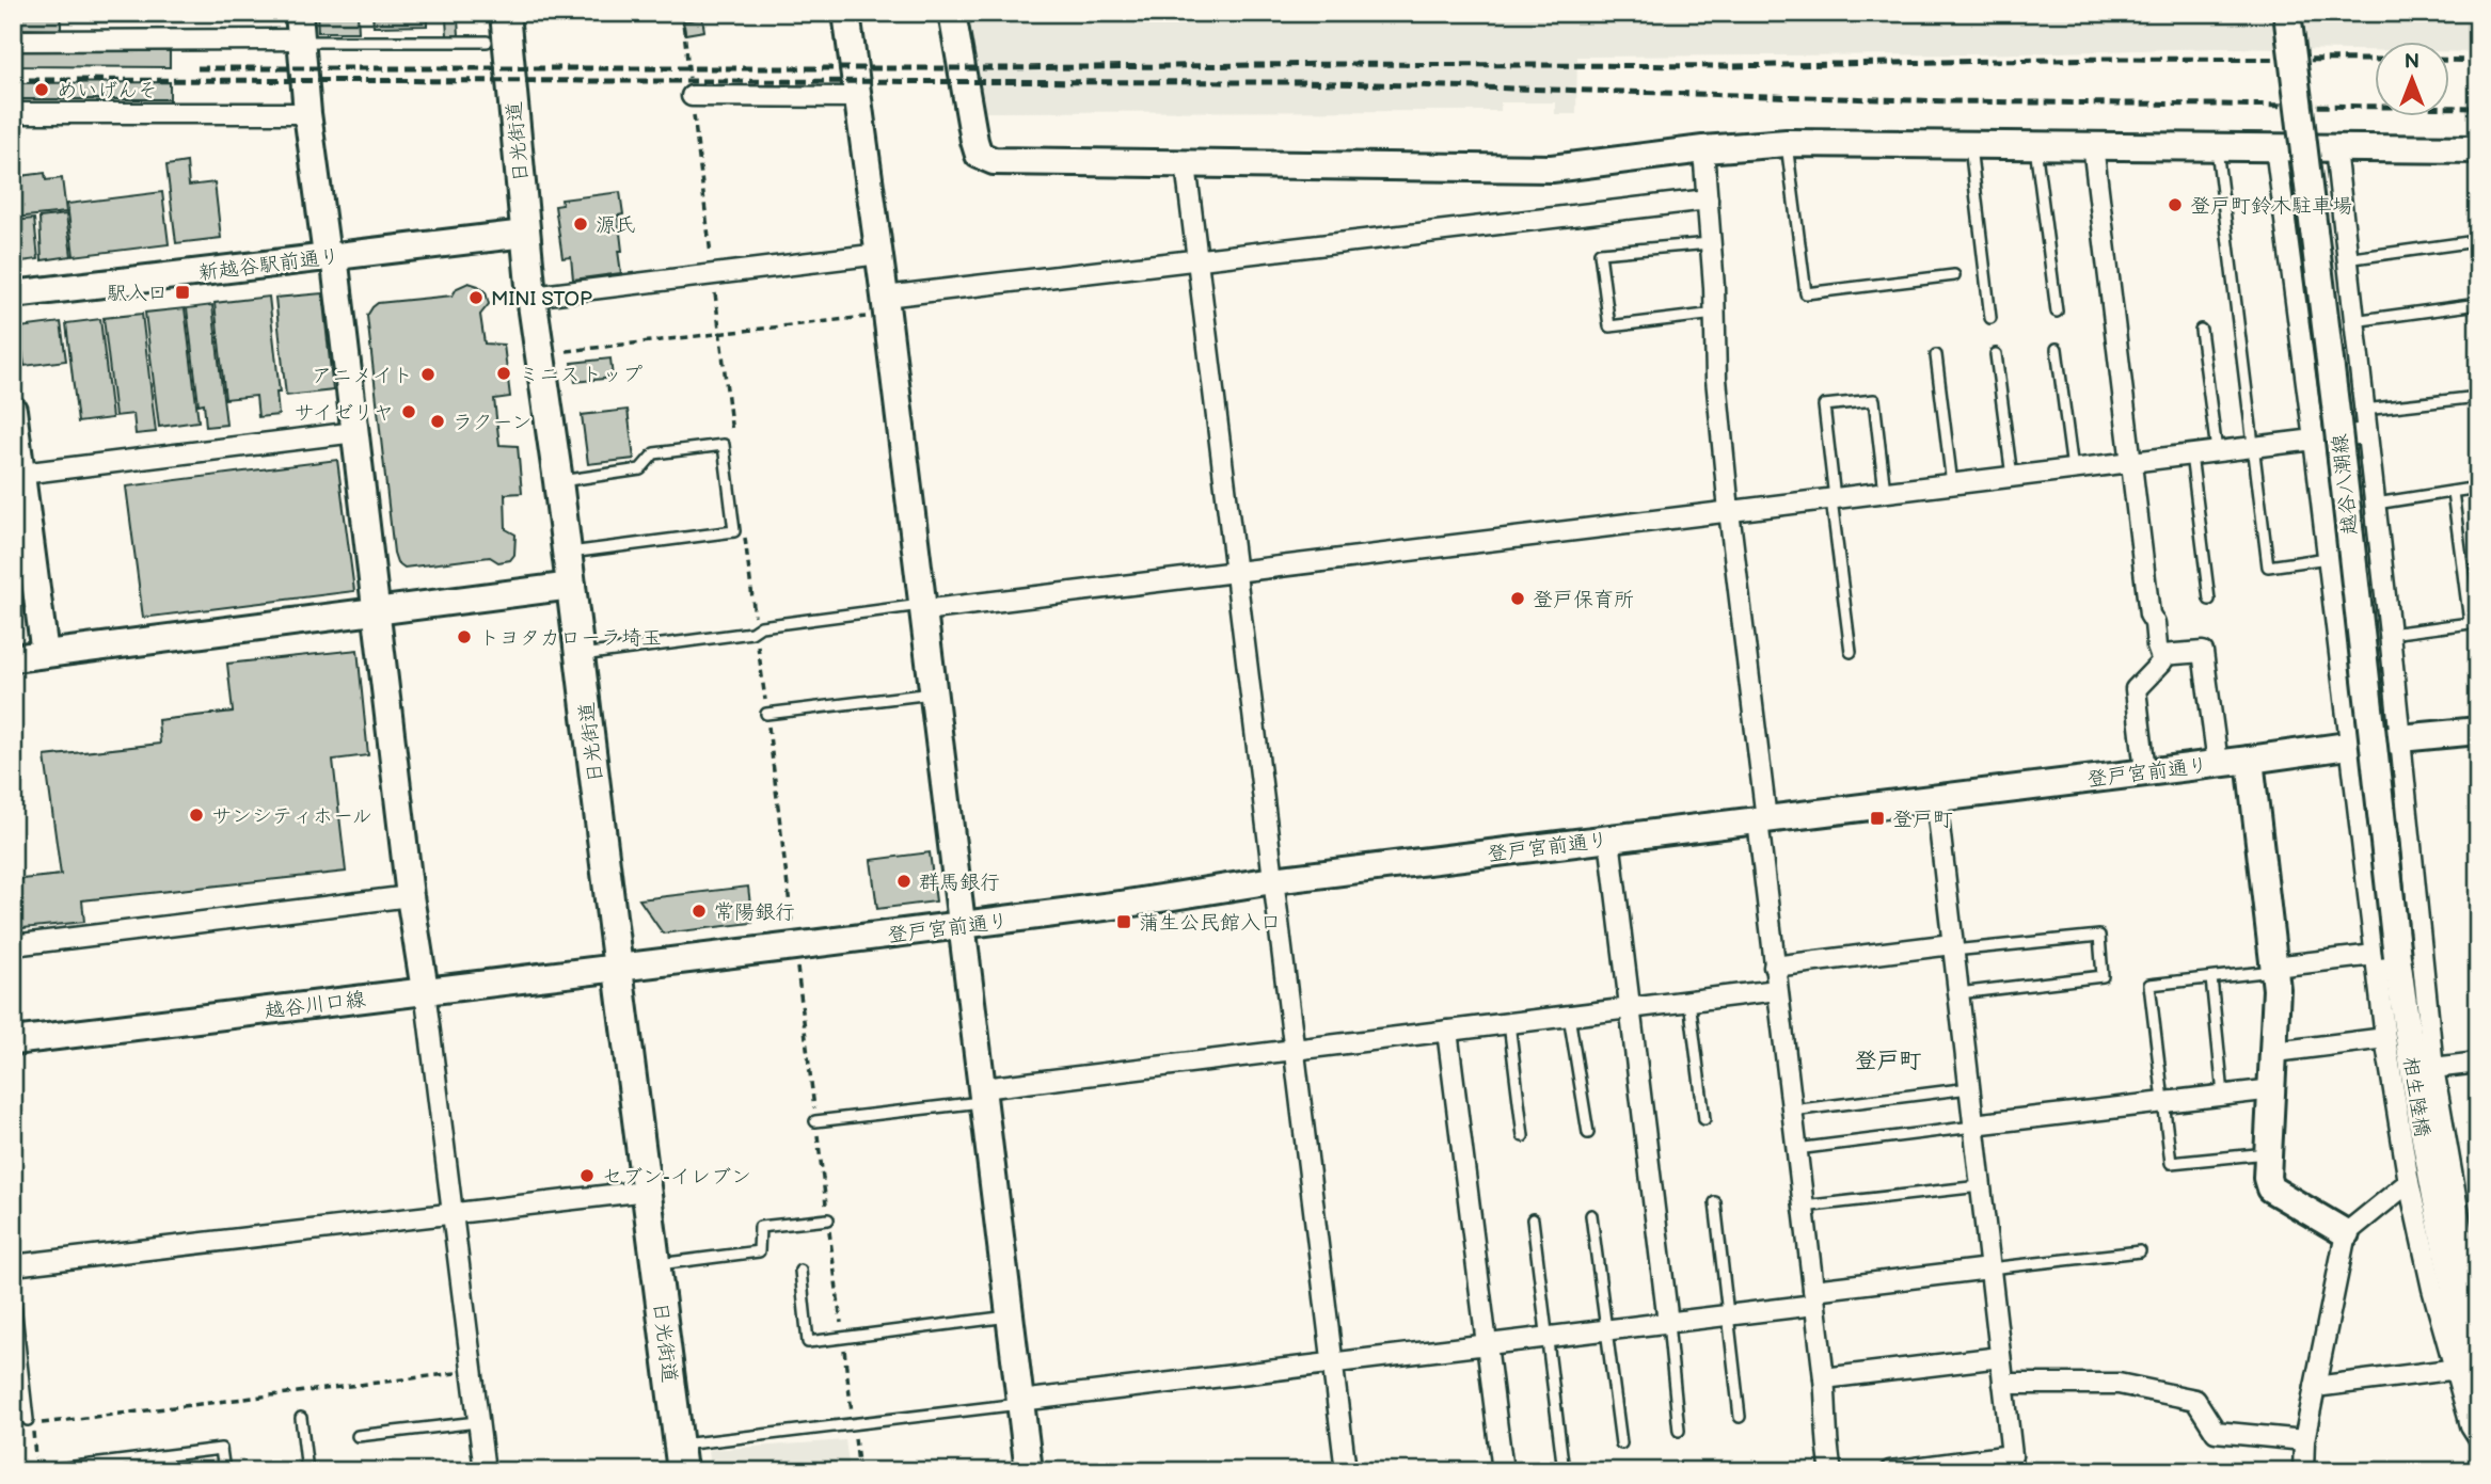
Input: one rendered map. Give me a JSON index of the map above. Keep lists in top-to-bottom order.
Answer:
{
  "streets": {
    "main road": ["日光街道"],
    "street": [
      "新越谷駅前通り",
      "越谷八潮線",
      "登戸宮前通り",
      "越谷川口線",
      "相生陸橋"
    ]
  },
  "crossings": [
    ["日光街道", "新越谷駅前通り"],
    ["日光街道", "登戸宮前通り"],
    ["日光街道", "越谷川口線"],
    ["越谷八潮線", "相生陸橋"],
    ["登戸宮前通り", "越谷川口線"]
  ],
  "districts": ["登戸町"],
  "places": {
    "other": [
      "めいげんそ",
      "登戸町鈴木駐車場",
      "源氏",
      "MINI STOP",
      "ミニストップ",
      "アニメイト",
      "サイゼリヤ",
      "ラクーン",
      "登戸保育所",
      "トヨタカローラ埼玉",
      "サンシティホール",
      "群馬銀行",
      "常陽銀行",
      "セブン-イレブン"
    ],
    "transit": ["駅入口", "登戸町", "蒲生公民館入口"]
  },
  "north": "top"
}
